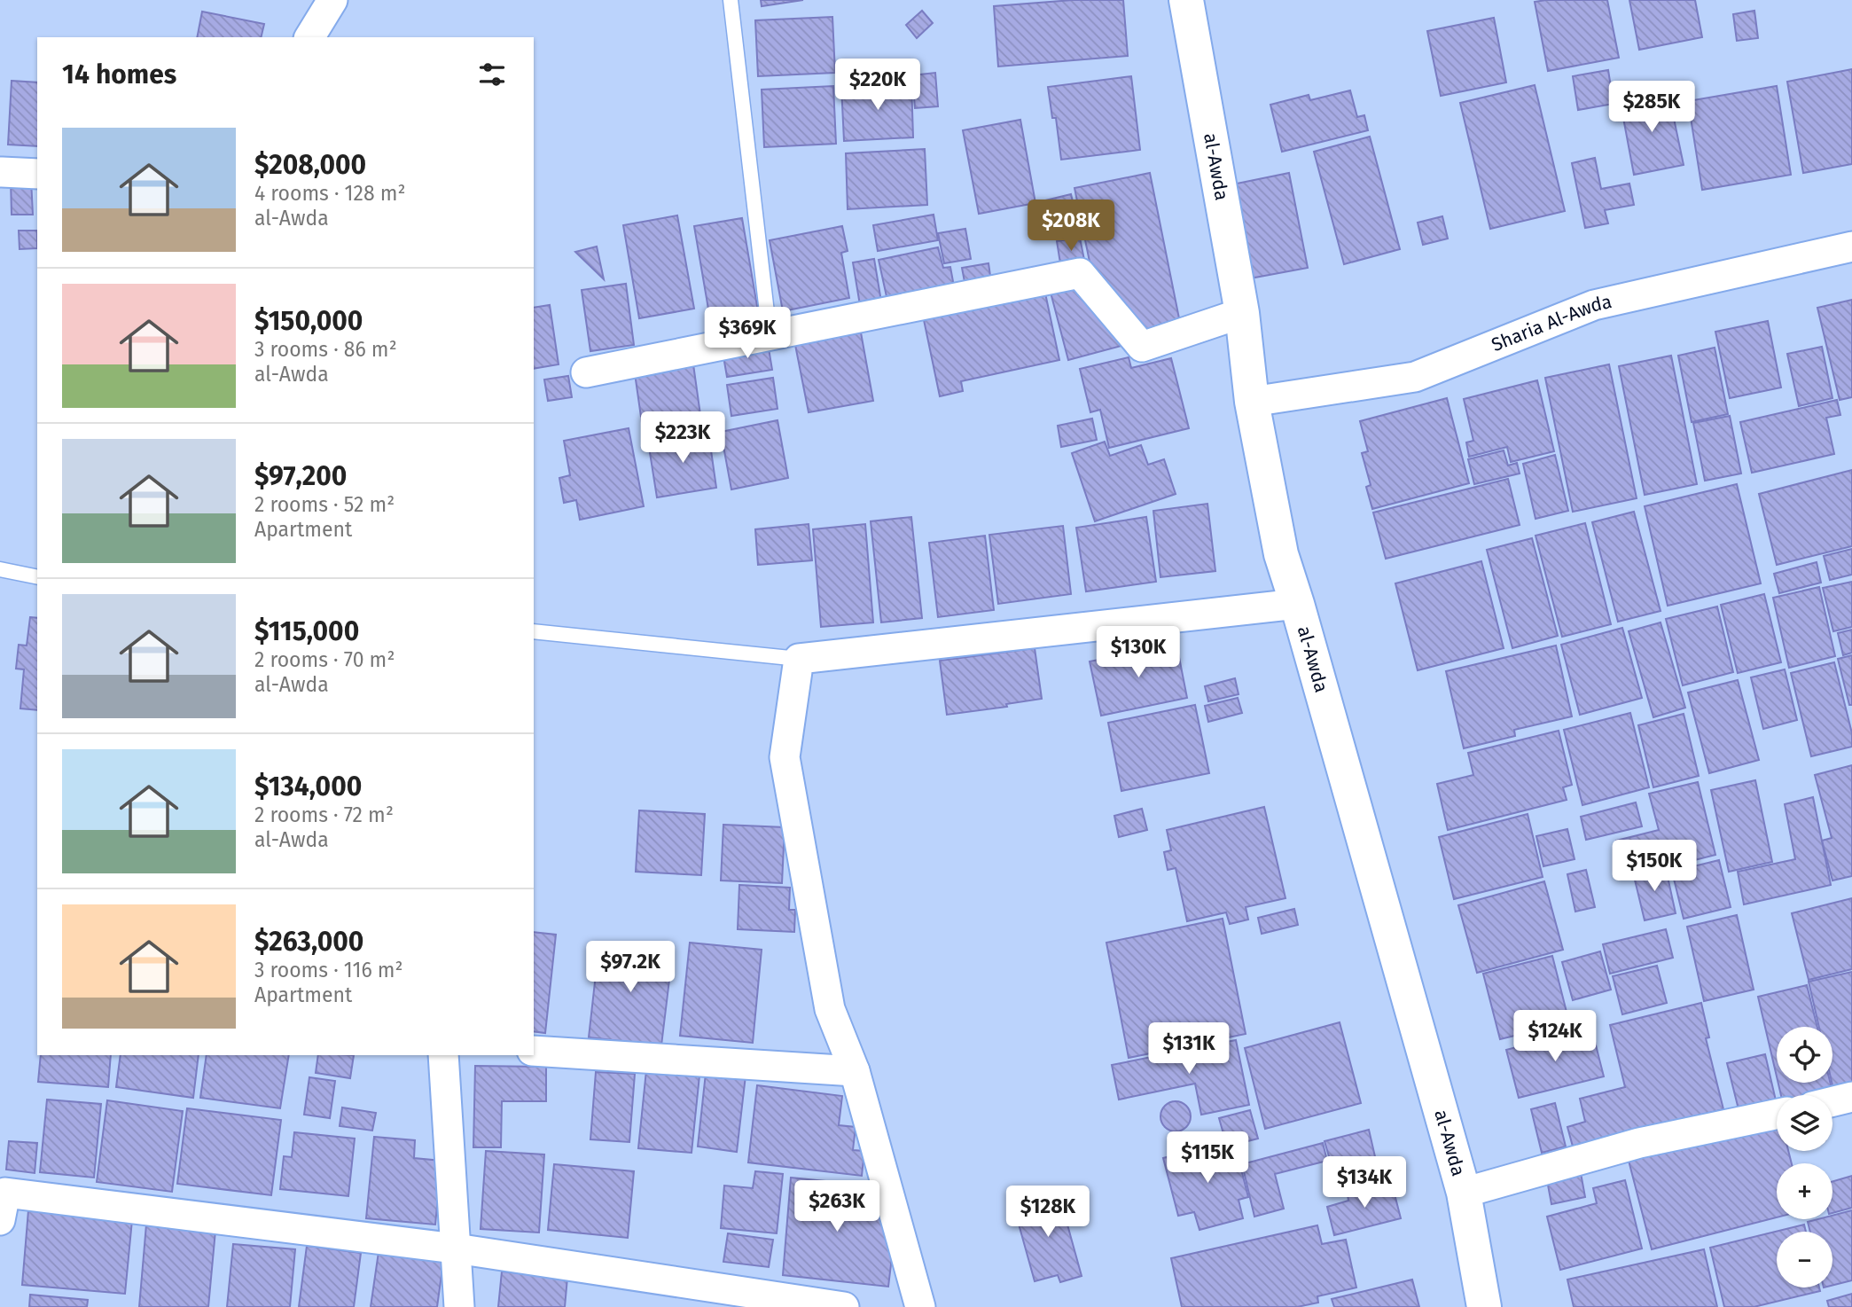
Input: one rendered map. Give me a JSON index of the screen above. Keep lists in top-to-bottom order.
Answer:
{
  "streets": {
    "main road": ["al-Awda"],
    "street": ["Sharia Al-Awda"]
  },
  "crossings": [
    ["al-Awda", "Sharia Al-Awda"]
  ],
  "page": {
    "heading": "14 homes",
    "price": [
      "$220K",
      "$285K",
      "$208K",
      "$369K",
      "$223K",
      "$130K",
      "$150K",
      "$97.2K",
      "$124K",
      "$131K",
      "$115K",
      "$134K",
      "$263K",
      "$128K"
    ],
    "list": [
      {
        "name": "$208,000",
        "note": "4 rooms · 128 m² · al-Awda"
      },
      {
        "name": "$150,000",
        "note": "3 rooms · 86 m² · al-Awda"
      },
      {
        "name": "$97,200",
        "note": "2 rooms · 52 m² · Apartment"
      },
      {
        "name": "$115,000",
        "note": "2 rooms · 70 m² · al-Awda"
      },
      {
        "name": "$134,000",
        "note": "2 rooms · 72 m² · al-Awda"
      },
      {
        "name": "$263,000",
        "note": "3 rooms · 116 m² · Apartment"
      }
    ],
    "map_buttons": ["+", "−"]
  }
}
